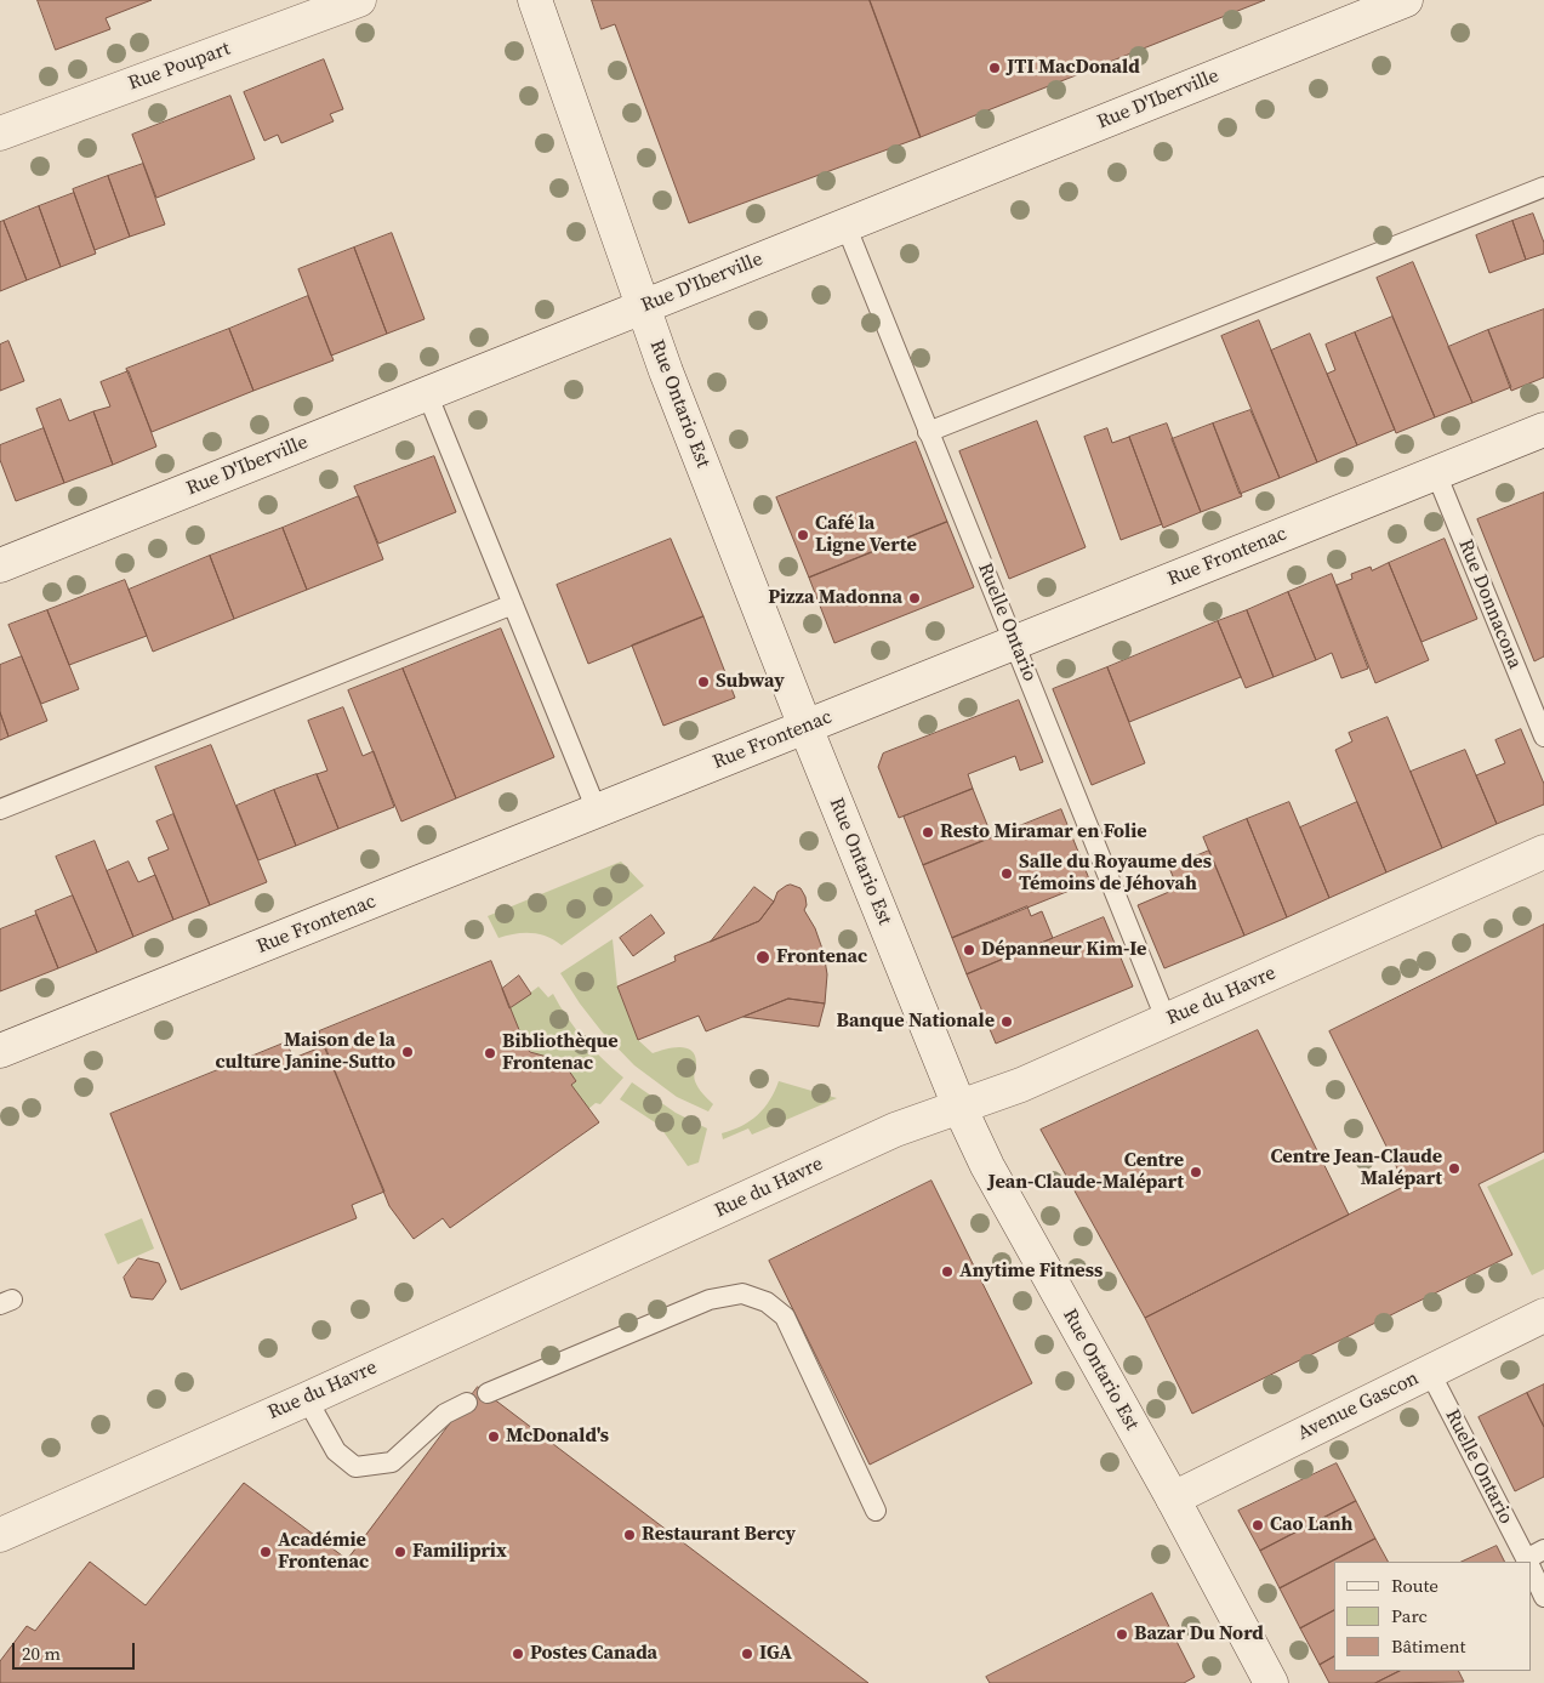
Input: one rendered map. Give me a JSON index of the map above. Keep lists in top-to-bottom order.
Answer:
{
  "streets": {
    "main road": [
      "Rue Poupart",
      "Rue D'Iberville",
      "Rue Ontario Est",
      "Rue Frontenac",
      "Rue du Havre",
      "Avenue Gascon"
    ],
    "lane": ["Rue Donnacona", "Ruelle Ontario"]
  },
  "crossings": [
    ["Rue D'Iberville", "Rue Ontario Est"],
    ["Rue D'Iberville", "Ruelle Ontario"],
    ["Rue Ontario Est", "Rue Frontenac"],
    ["Rue Ontario Est", "Rue du Havre"],
    ["Rue Ontario Est", "Avenue Gascon"],
    ["Rue Frontenac", "Rue Donnacona"],
    ["Rue Frontenac", "Ruelle Ontario"],
    ["Ruelle Ontario", "Rue du Havre"],
    ["Ruelle Ontario", "Avenue Gascon"]
  ],
  "places": [
    "JTI MacDonald",
    "Café la Ligne Verte",
    "Pizza Madonna",
    "Subway",
    "Resto Miramar en Folie",
    "Salle du Royaume des Témoins de Jéhovah",
    "Dépanneur Kim-Ie",
    "Frontenac",
    "Banque Nationale",
    "Maison de la culture Janine-Sutto",
    "Bibliothèque Frontenac",
    "Centre Jean-Claude Malépart",
    "Centre Jean-Claude-Malépart",
    "Anytime Fitness",
    "McDonald's",
    "Cao Lanh",
    "Restaurant Bercy",
    "Académie Frontenac",
    "Familiprix",
    "Bazar Du Nord",
    "Postes Canada",
    "IGA"
  ],
  "legend": ["Route", "Parc", "Bâtiment"],
  "scale_bar": "20 m"
}
